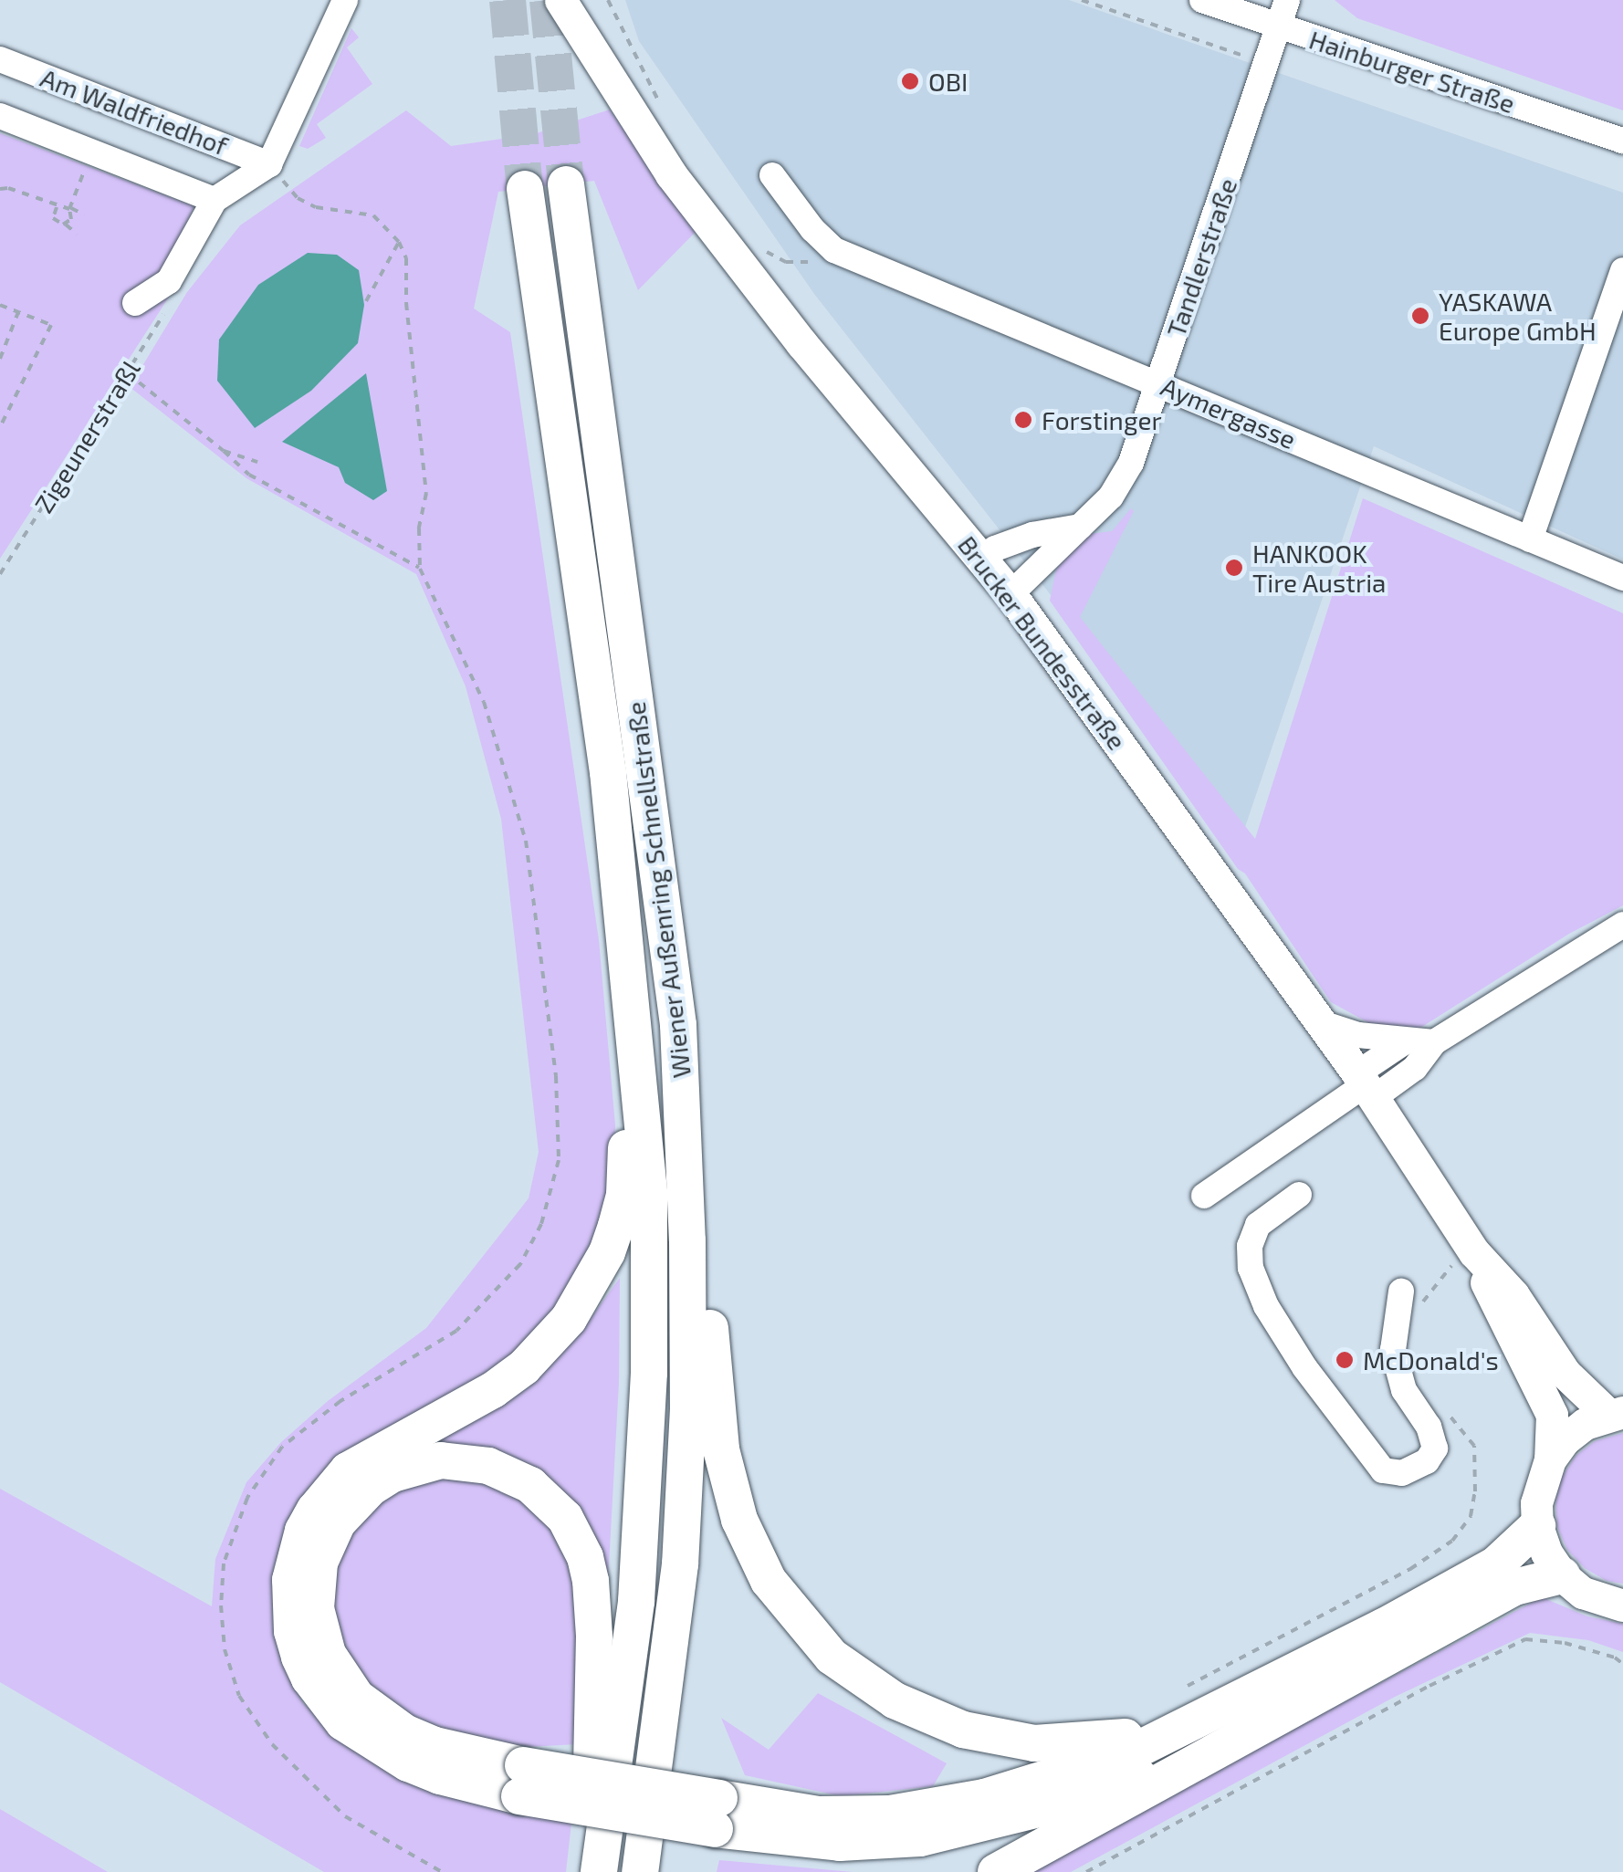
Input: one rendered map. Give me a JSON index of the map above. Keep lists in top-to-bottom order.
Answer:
{
  "streets": {
    "highway": ["Wiener Außenring Schnellstraße"],
    "main road": ["Brucker Bundesstraße"],
    "street": [
      "Hainburger Straße",
      "Am Waldfriedhof",
      "Tandlerstraße",
      "Aymergasse"
    ],
    "path": ["Zigeunerstraßl"]
  },
  "crossings": [
    ["Hainburger Straße", "Tandlerstraße"],
    ["Tandlerstraße", "Aymergasse"],
    ["Tandlerstraße", "Brucker Bundesstraße"]
  ],
  "places": [
    "OBI",
    "YASKAWA Europe GmbH",
    "Forstinger",
    "HANKOOK Tire Austria",
    "McDonald's"
  ]
}
